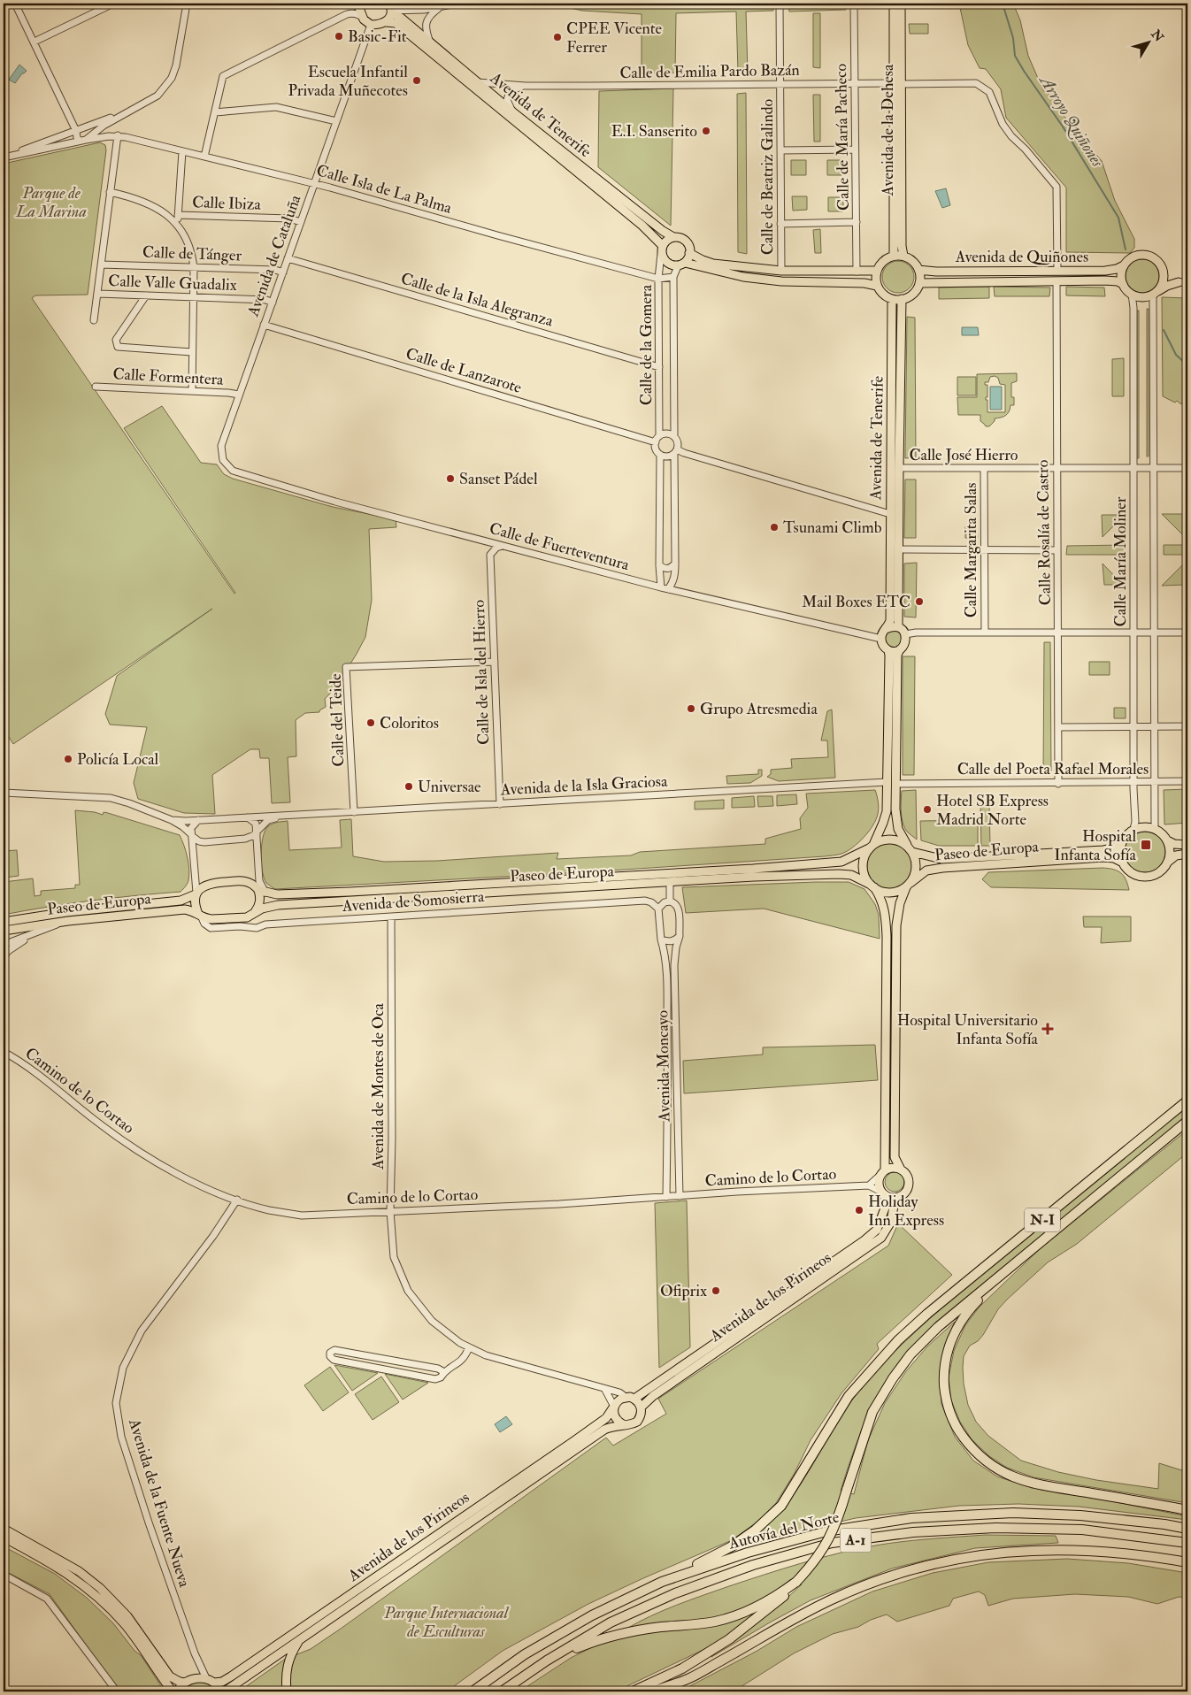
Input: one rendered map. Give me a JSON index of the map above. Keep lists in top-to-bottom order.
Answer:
{
  "streets": {
    "highway": ["N-I", "Autovía del Norte", "A-1"],
    "main road": [
      "Avenida de Tenerife",
      "Avenida de la Dehesa",
      "Avenida de Quiñones",
      "Paseo de Europa",
      "Avenida de los Pirineos"
    ],
    "street": [
      "Calle de Emilia Pardo Bazán",
      "Calle de María Pacheco",
      "Calle de Beatriz Galindo",
      "Calle Isla de La Palma",
      "Calle Ibiza",
      "Calle de Tánger",
      "Avenida de Cataluña",
      "Calle Valle Guadalix",
      "Calle de la Isla Alegranza",
      "Calle de la Gomera",
      "Calle de Lanzarote",
      "Calle Formentera",
      "Calle José Hierro",
      "Calle Rosalía de Castro",
      "Calle de Fuerteventura",
      "Calle Margarita Salas",
      "Calle María Moliner",
      "Calle de Isla del Hierro",
      "Calle del Teide",
      "Calle del Poeta Rafael Morales",
      "Avenida de la Isla Graciosa",
      "Avenida de Somosierra",
      "Avenida Moncayo",
      "Avenida de Montes de Oca",
      "Camino de lo Cortao",
      "Avenida de la Fuente Nueva"
    ]
  },
  "crossings": [
    ["Calle de Emilia Pardo Bazán", "Avenida de Tenerife"],
    ["Calle de Emilia Pardo Bazán", "Avenida de la Dehesa"],
    ["Calle de Emilia Pardo Bazán", "Calle de María Pacheco"],
    ["Calle de Emilia Pardo Bazán", "Calle de Beatriz Galindo"],
    ["Calle de Emilia Pardo Bazán", "Avenida de Quiñones"],
    ["Avenida de Tenerife", "Avenida de la Dehesa"],
    ["Avenida de Tenerife", "Avenida de Quiñones"],
    ["Avenida de Tenerife", "Calle de la Gomera"],
    ["Avenida de Tenerife", "Calle José Hierro"],
    ["Avenida de Tenerife", "Calle de Fuerteventura"],
    ["Avenida de la Dehesa", "Avenida de Quiñones"],
    ["Calle Isla de La Palma", "Avenida de Cataluña"],
    ["Calle Isla de La Palma", "Calle de la Gomera"],
    ["Calle Ibiza", "Avenida de Cataluña"],
    ["Calle de Tánger", "Avenida de Cataluña"],
    ["Avenida de Cataluña", "Calle Valle Guadalix"],
    ["Avenida de Cataluña", "Calle de la Isla Alegranza"],
    ["Avenida de Cataluña", "Calle de Lanzarote"],
    ["Avenida de Cataluña", "Calle Formentera"],
    ["Avenida de Cataluña", "Calle de Fuerteventura"],
    ["Avenida de Quiñones", "Calle Rosalía de Castro"],
    ["Avenida de Quiñones", "Calle María Moliner"],
    ["Calle de la Isla Alegranza", "Calle de la Gomera"],
    ["Calle de la Gomera", "Calle de Lanzarote"],
    ["Calle José Hierro", "Calle Rosalía de Castro"],
    ["Calle José Hierro", "Calle Margarita Salas"],
    ["Calle José Hierro", "Calle María Moliner"],
    ["Calle Rosalía de Castro", "Calle del Poeta Rafael Morales"],
    ["Calle de Fuerteventura", "Calle de Isla del Hierro"],
    ["Calle María Moliner", "Calle del Poeta Rafael Morales"],
    ["Calle María Moliner", "Paseo de Europa"],
    ["Calle de Isla del Hierro", "Calle del Teide"],
    ["Calle de Isla del Hierro", "Avenida de la Isla Graciosa"],
    ["Calle del Teide", "Avenida de la Isla Graciosa"],
    ["Paseo de Europa", "Avenida de Somosierra"],
    ["Avenida de Somosierra", "Avenida Moncayo"],
    ["Avenida de Somosierra", "Avenida de Montes de Oca"],
    ["Avenida Moncayo", "Camino de lo Cortao"],
    ["Avenida de Montes de Oca", "Camino de lo Cortao"],
    ["Avenida de Montes de Oca", "Avenida de los Pirineos"],
    ["Camino de lo Cortao", "Avenida de los Pirineos"],
    ["Camino de lo Cortao", "Avenida de la Fuente Nueva"],
    ["N-I", "Autovía del Norte"]
  ],
  "water": ["Arroyo Quiñones"],
  "parks": ["Parque de La Marina", "Parque Internacional de Esculturas"],
  "places": {
    "other": [
      "Basic-Fit",
      "CPEE Vicente Ferrer",
      "Escuela Infantil Privada Muñecotes",
      "E.I. Sanserito",
      "Sanset Pádel",
      "Tsunami Climb",
      "Mail Boxes ETC",
      "Grupo Atresmedia",
      "Coloritos",
      "Policía Local",
      "Universae",
      "Hotel SB Express Madrid Norte",
      "Holiday Inn Express",
      "Ofiprix"
    ],
    "transit": ["Hospital Infanta Sofía"],
    "health": ["Hospital Universitario Infanta Sofía"]
  },
  "north": "top right"
}
